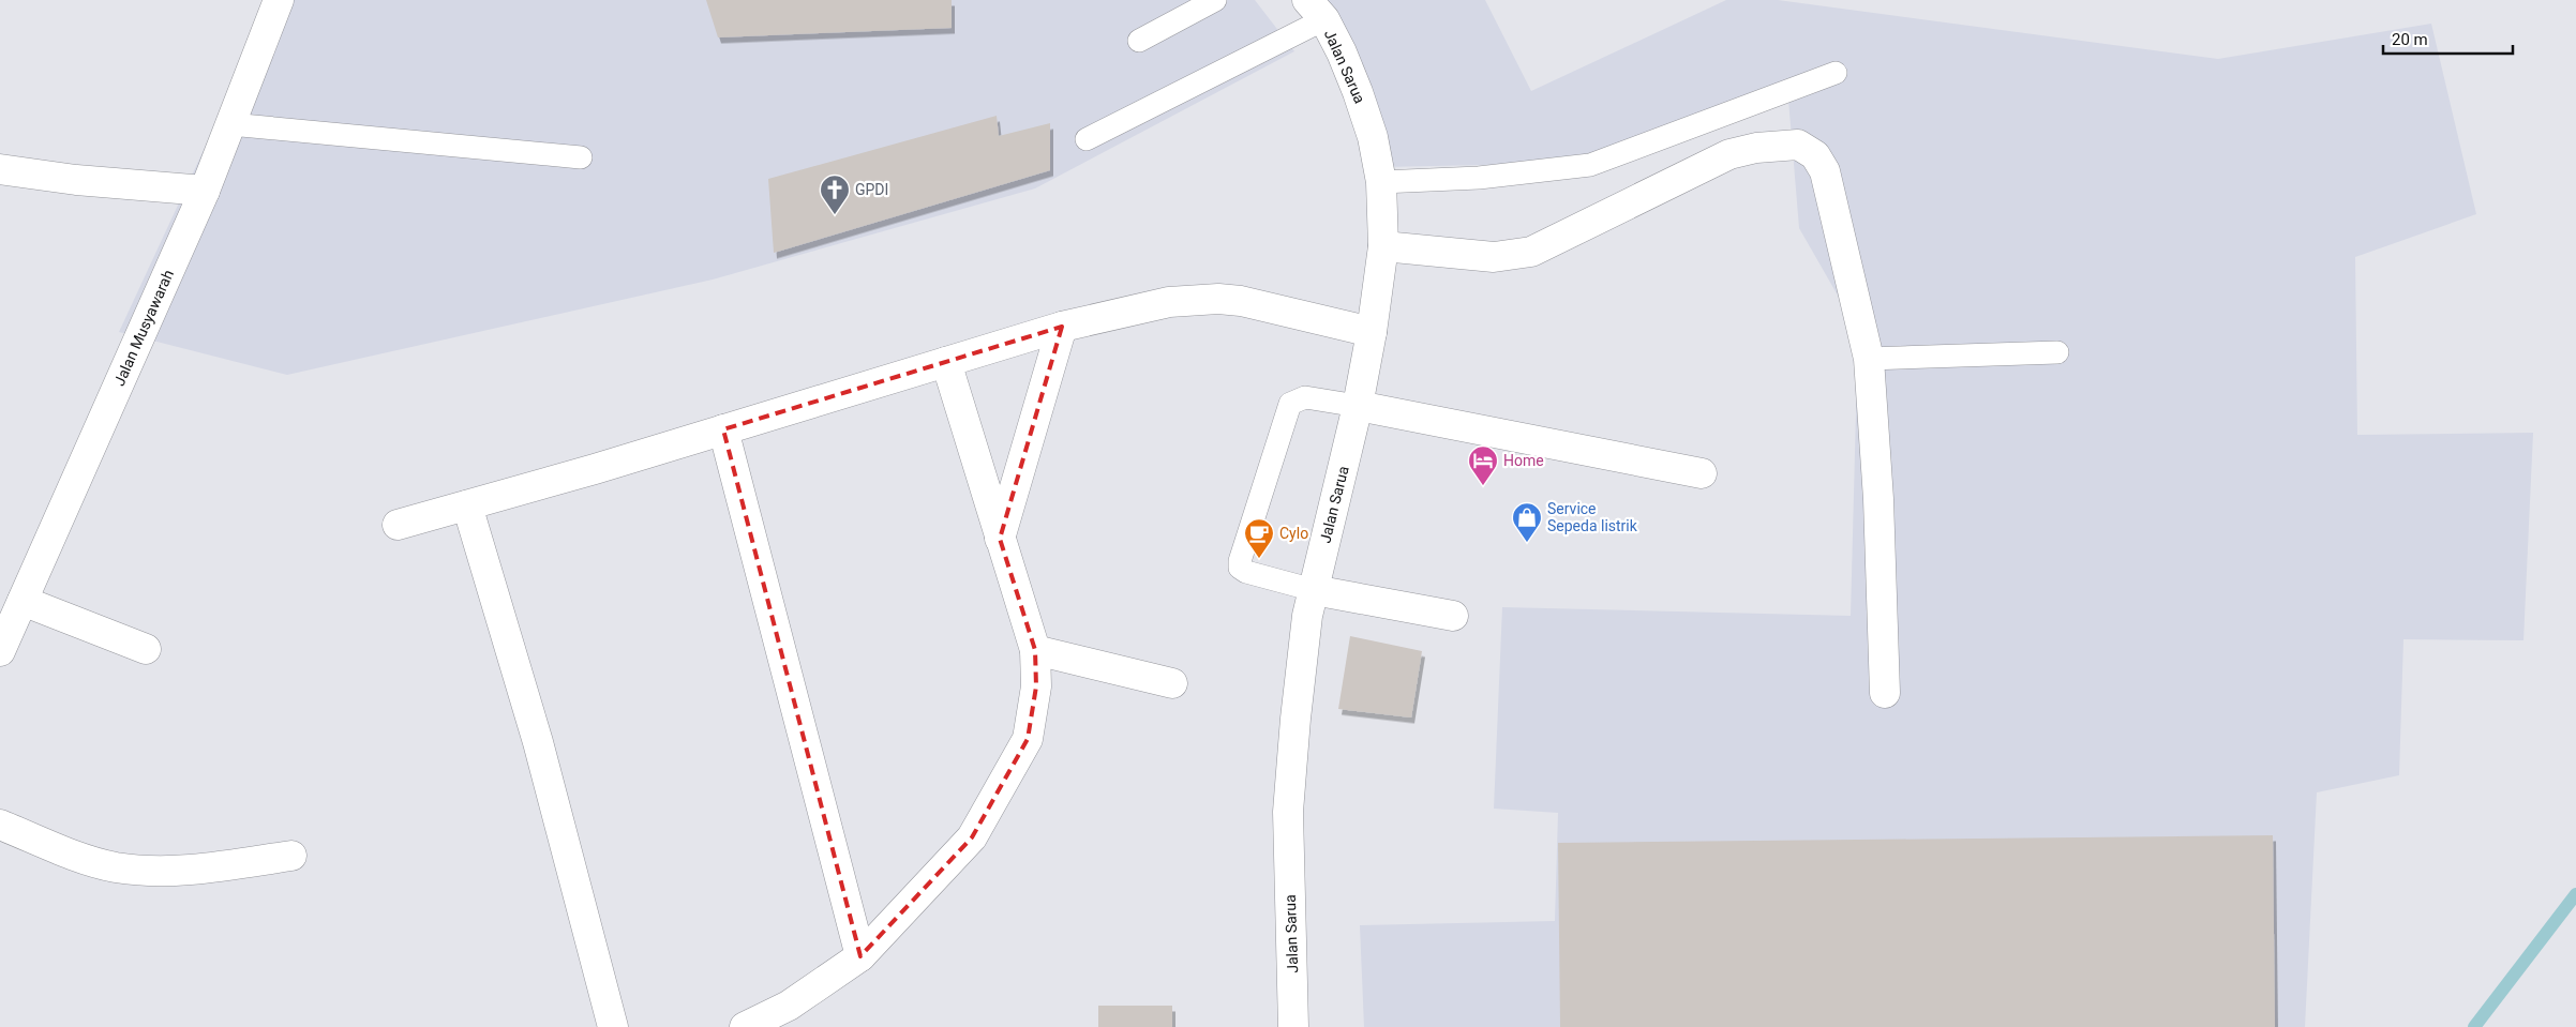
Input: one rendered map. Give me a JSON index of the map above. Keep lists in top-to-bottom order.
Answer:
{
  "streets": {
    "street": ["Jalan Sarua", "Jalan Musyawarah"]
  },
  "places": {
    "church": ["GPDI"],
    "hotel": ["Home"],
    "shop": ["Service Sepeda listrik"],
    "cafe": ["Cylo"]
  },
  "scale_bar": "20 m"
}
